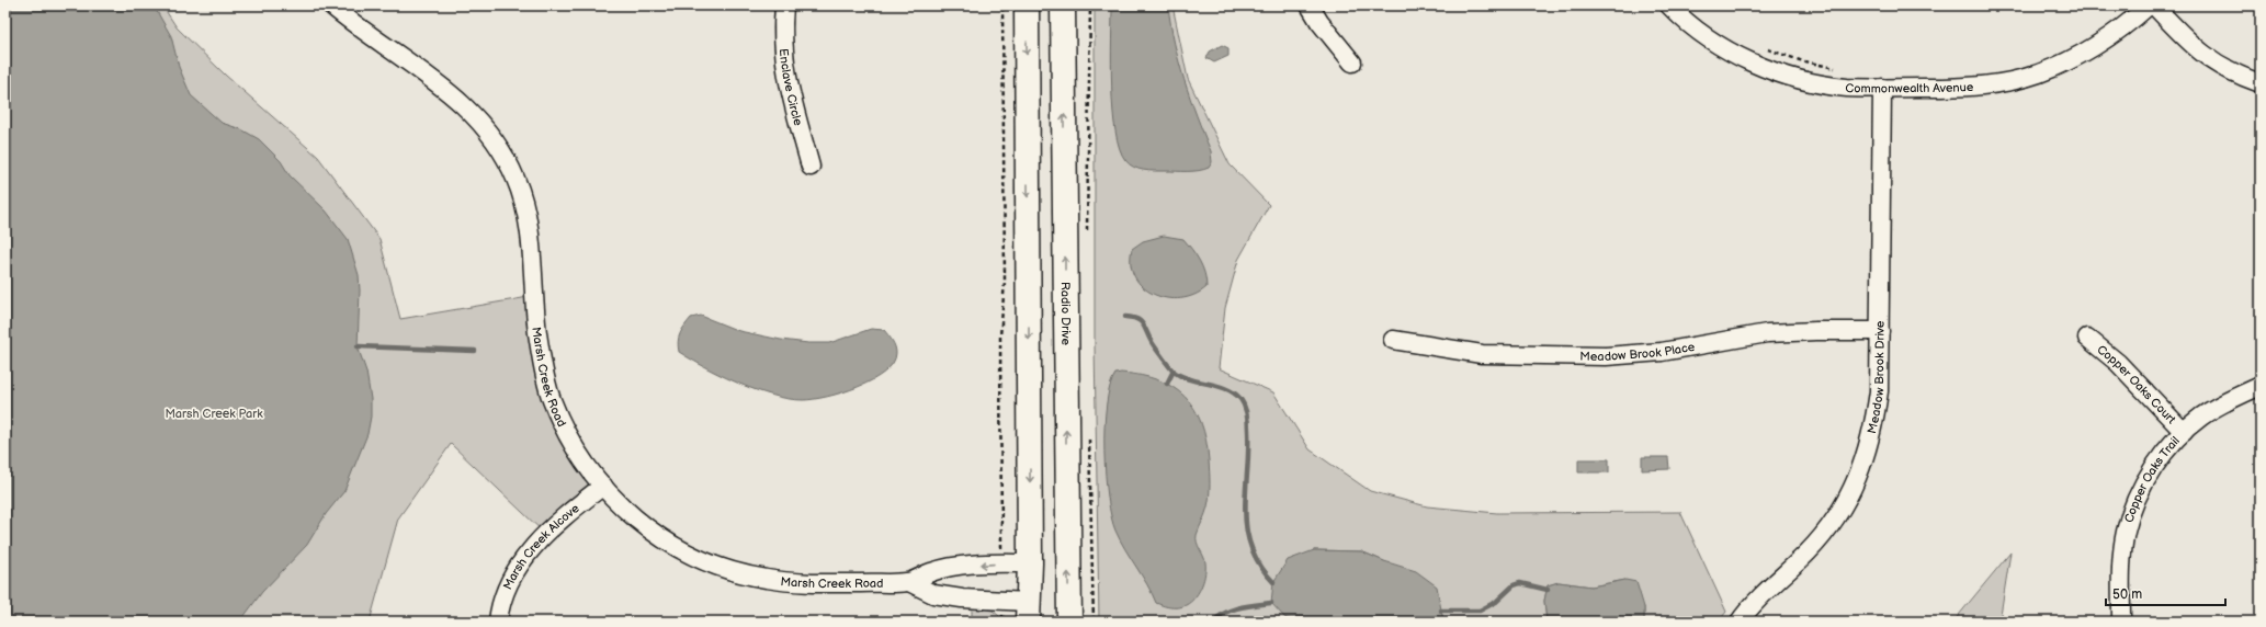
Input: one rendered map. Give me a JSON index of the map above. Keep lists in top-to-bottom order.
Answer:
{
  "streets": {
    "main road": ["Radio Drive"],
    "street": [
      "Commonwealth Avenue",
      "Enclave Circle",
      "Meadow Brook Place",
      "Marsh Creek Road",
      "Meadow Brook Drive",
      "Copper Oaks Court",
      "Copper Oaks Trail",
      "Marsh Creek Alcove"
    ]
  },
  "crossings": [
    ["Commonwealth Avenue", "Meadow Brook Drive"],
    ["Meadow Brook Place", "Meadow Brook Drive"],
    ["Marsh Creek Road", "Marsh Creek Alcove"],
    ["Copper Oaks Court", "Copper Oaks Trail"]
  ],
  "parks": ["Marsh Creek Park"],
  "scale_bar": "50 m"
}
